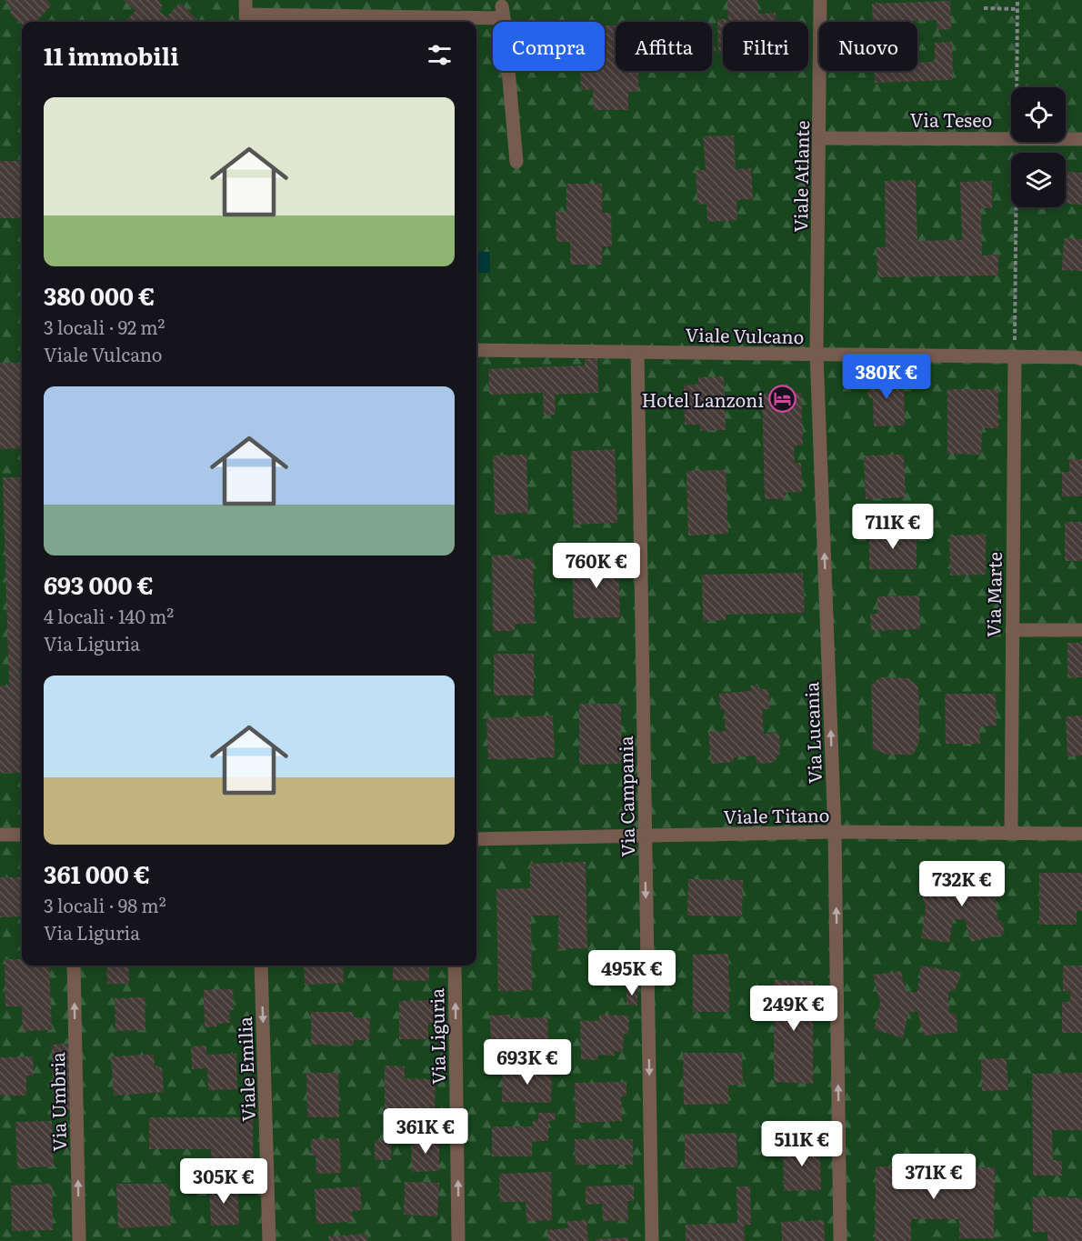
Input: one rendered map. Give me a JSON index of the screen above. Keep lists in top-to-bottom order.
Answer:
{
  "streets": {
    "street": [
      "Via Teseo",
      "Viale Atlante",
      "Viale Vulcano",
      "Via Marte",
      "Via Lucania",
      "Via Campania",
      "Viale Titano",
      "Via Liguria",
      "Viale Emilia",
      "Via Umbria"
    ]
  },
  "crossings": [
    ["Via Teseo", "Viale Atlante"],
    ["Viale Atlante", "Viale Vulcano"],
    ["Viale Atlante", "Via Lucania"],
    ["Viale Vulcano", "Via Marte"],
    ["Viale Vulcano", "Via Lucania"],
    ["Viale Vulcano", "Via Campania"],
    ["Via Marte", "Viale Titano"],
    ["Via Lucania", "Viale Titano"],
    ["Via Campania", "Viale Titano"]
  ],
  "one_way": [
    "Via Lucania",
    "Via Campania",
    "Via Liguria",
    "Viale Emilia",
    "Via Umbria"
  ],
  "places": {
    "hotel": ["Hotel Lanzoni"]
  },
  "page": {
    "chip": [
      "Compra",
      "Affitta",
      "Filtri",
      "Nuovo"
    ],
    "heading": "11 immobili",
    "list": [
      {
        "name": "380 000 €",
        "note": "3 locali · 92 m² · Viale Vulcano"
      },
      {
        "name": "693 000 €",
        "note": "4 locali · 140 m² · Via Liguria"
      },
      {
        "name": "361 000 €",
        "note": "3 locali · 98 m² · Via Liguria"
      }
    ],
    "price": [
      "380K €",
      "711K €",
      "760K €",
      "732K €",
      "495K €",
      "249K €",
      "693K €",
      "361K €",
      "511K €",
      "371K €",
      "305K €"
    ]
  }
}
